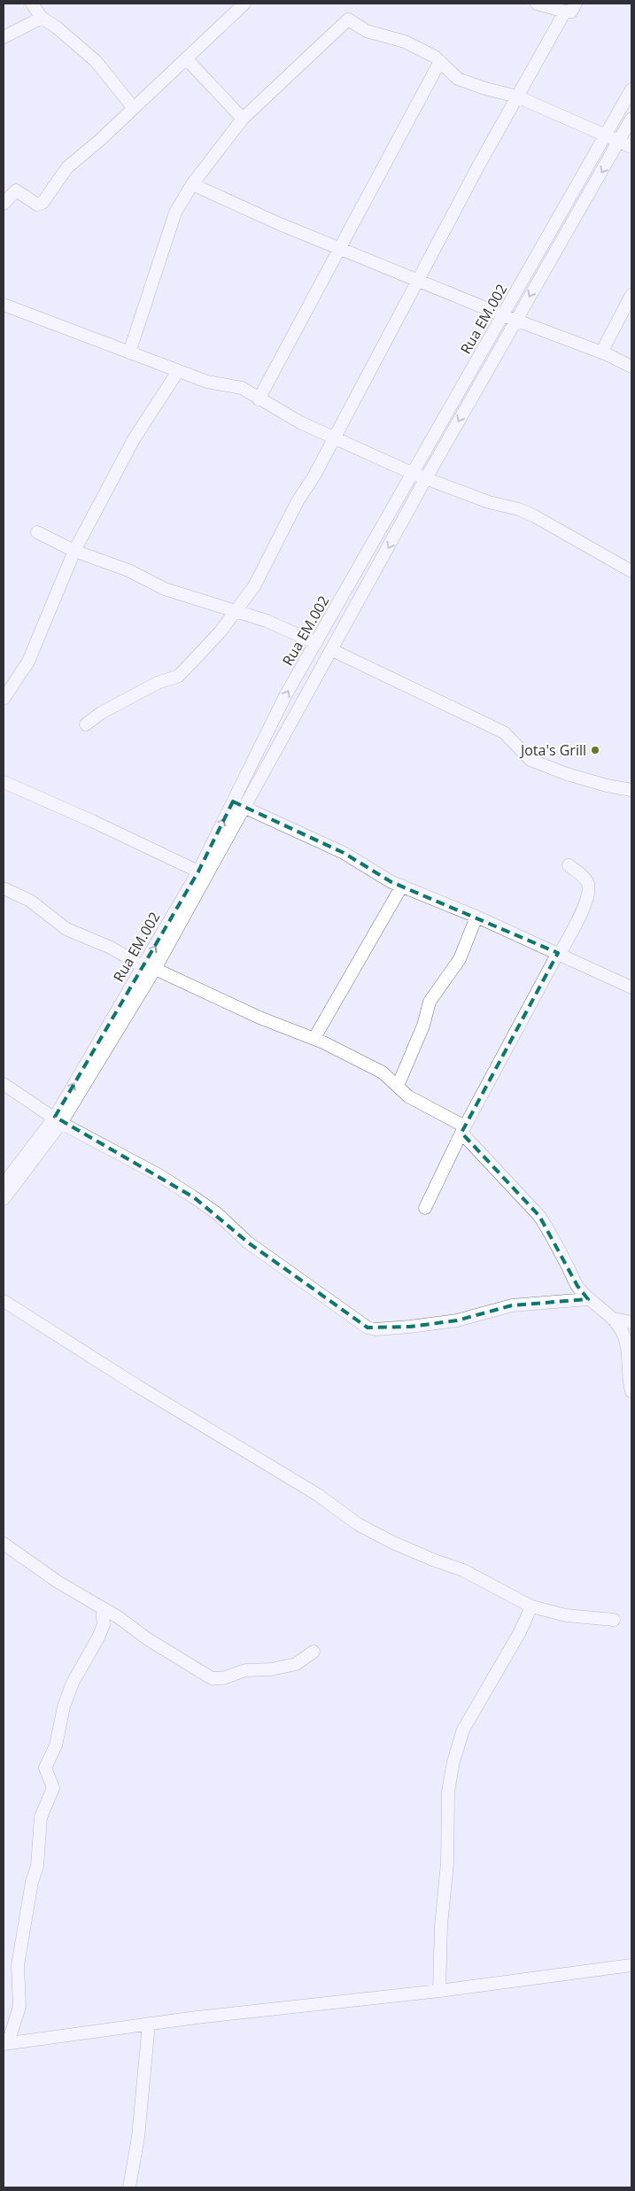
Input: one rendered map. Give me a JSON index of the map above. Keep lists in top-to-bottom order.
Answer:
{
  "streets": {
    "street": ["Rua EM.002"]
  },
  "places": ["Jota's Grill"]
}
